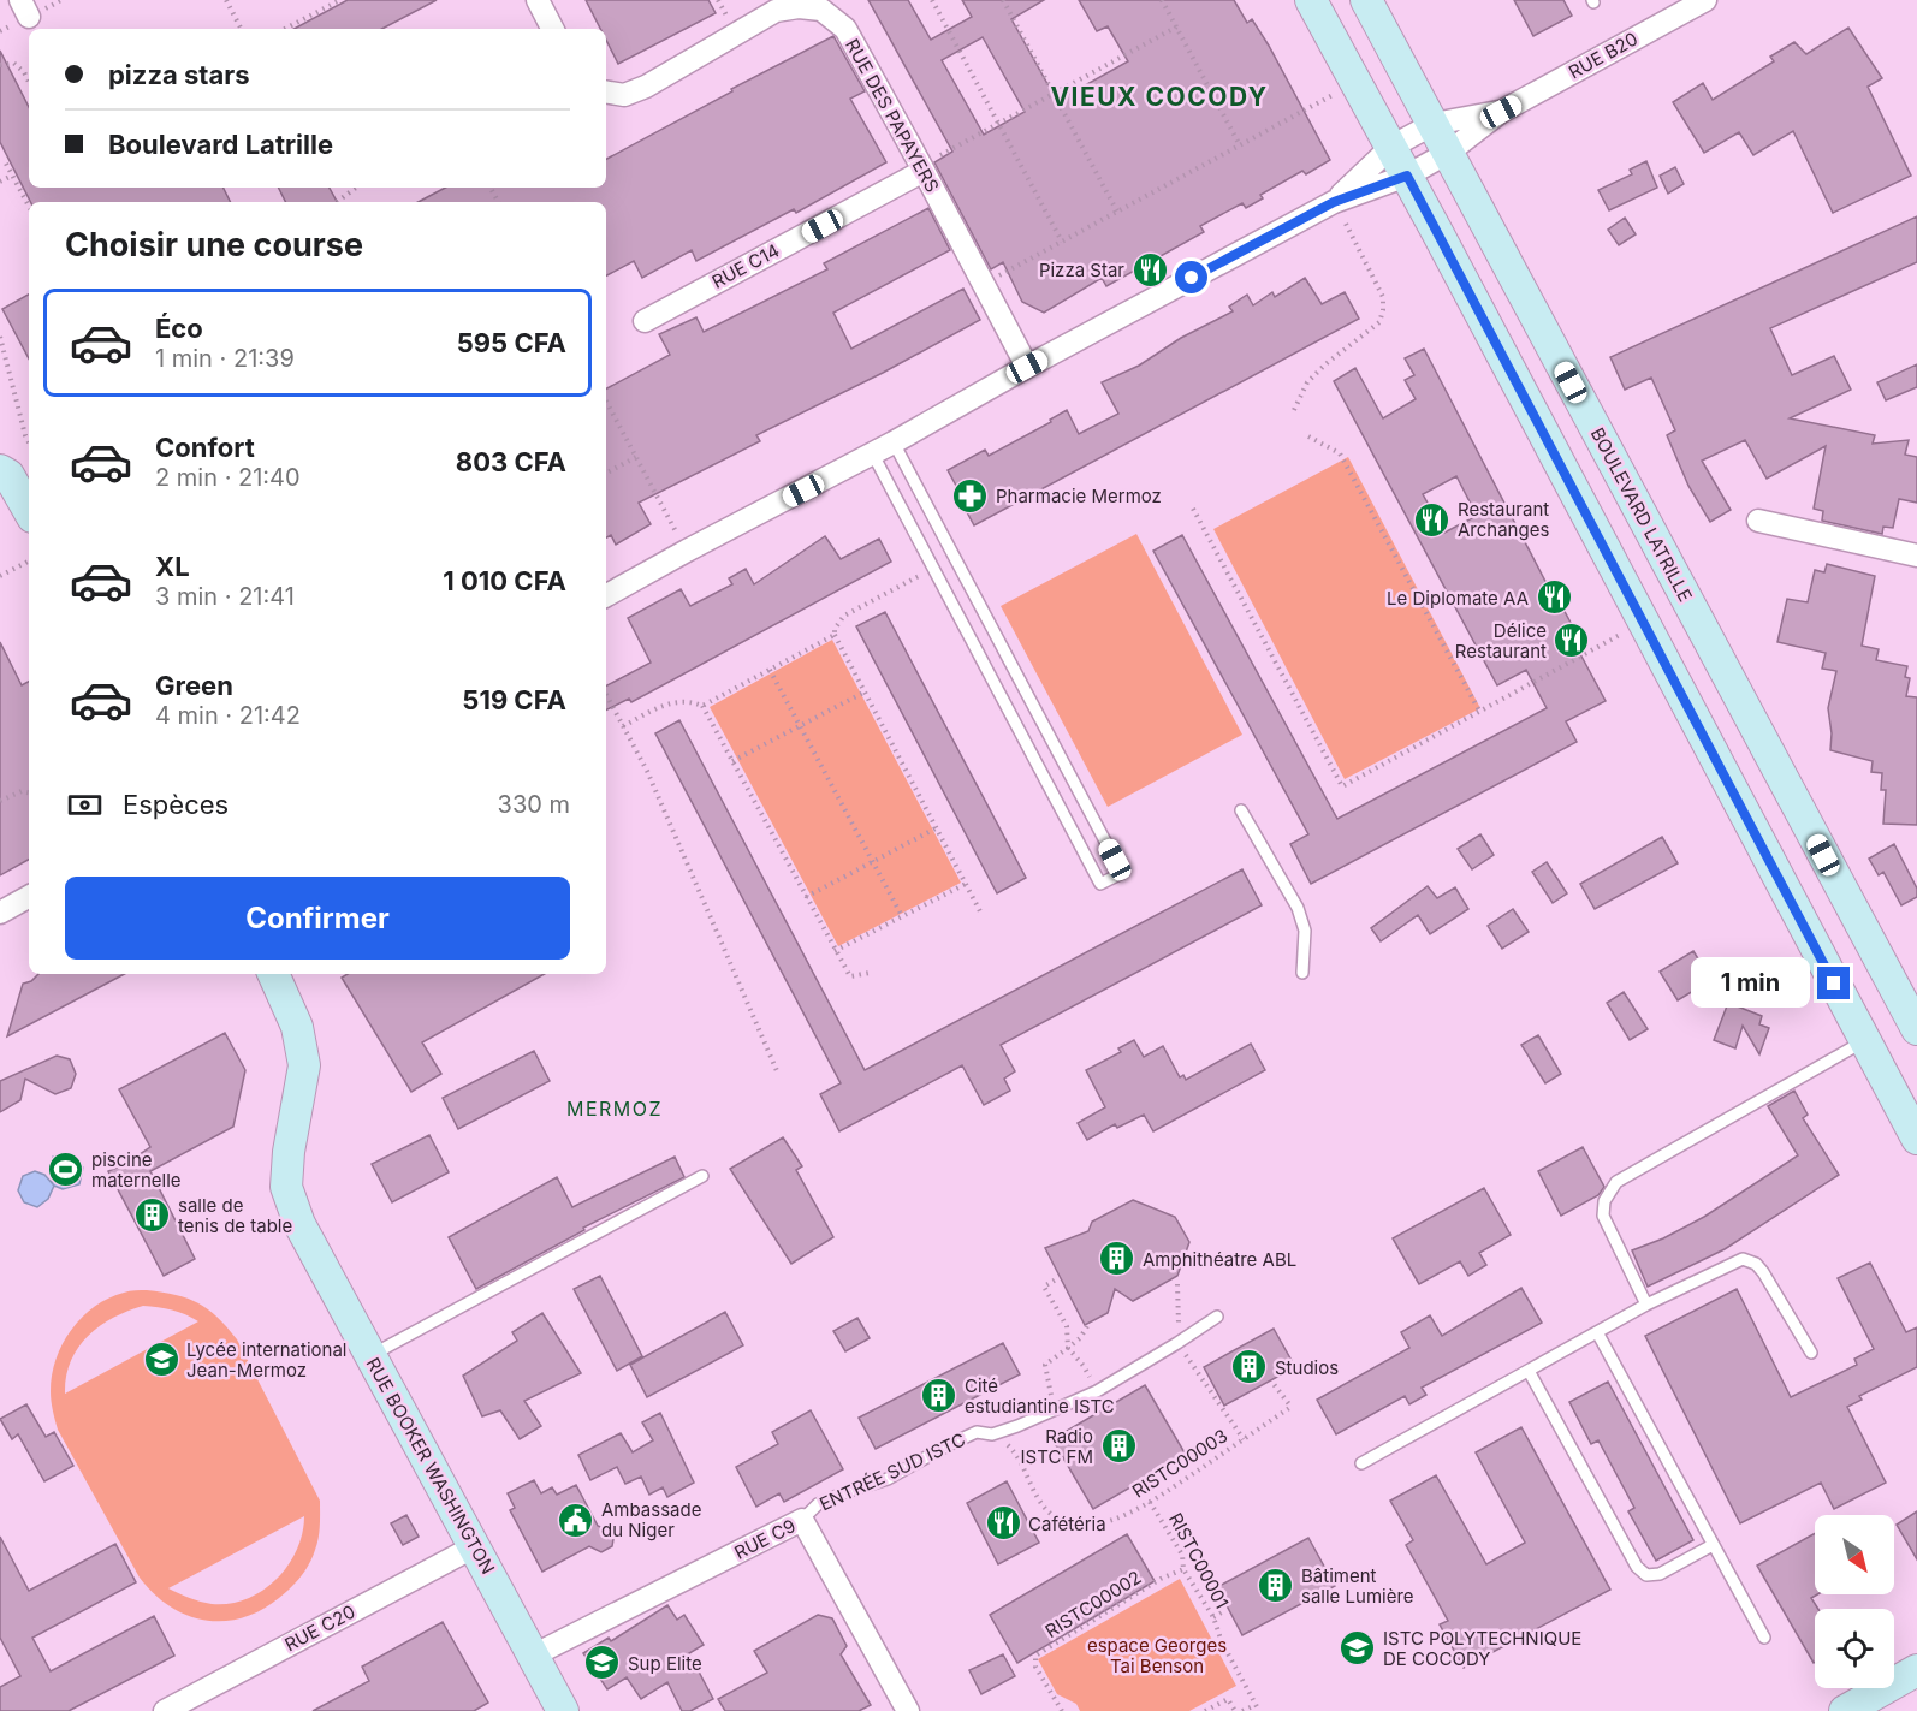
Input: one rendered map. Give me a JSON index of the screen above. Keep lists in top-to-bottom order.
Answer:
{
  "streets": {
    "main road": ["BOULEVARD LATRILLE", "RUE BOOKER WASHINGTON"],
    "street": [
      "RUE B20",
      "RUE DES PAPAYERS",
      "RUE C14",
      "RUE C9",
      "RUE C20"
    ],
    "lane": ["ENTRÉE SUD ISTC"],
    "path": ["RISTC00003", "RISTC00001", "RISTC00002"]
  },
  "crossings": [
    ["RUE B20", "BOULEVARD LATRILLE"],
    ["RUE DES PAPAYERS", "RUE C14"],
    ["RISTC00003", "ENTRÉE SUD ISTC"],
    ["RISTC00003", "RISTC00001"],
    ["RUE BOOKER WASHINGTON", "RUE C9"],
    ["RUE BOOKER WASHINGTON", "RUE C20"],
    ["ENTRÉE SUD ISTC", "RUE C9"],
    ["RISTC00001", "RISTC00002"]
  ],
  "districts": ["VIEUX COCODY", "MERMOZ"],
  "parks": ["espace Georges Tai Benson"],
  "places": {
    "restaurant": [
      "Pizza Star",
      "Restaurant Archanges",
      "Le Diplomate AA",
      "Délice Restaurant",
      "Cafétéria"
    ],
    "pharmacy": ["Pharmacie Mermoz"],
    "sports": ["piscine maternelle"],
    "building": [
      "salle de tenis de table",
      "Amphithéatre ABL",
      "Studios",
      "Cité estudiantine ISTC",
      "Radio ISTC FM",
      "Bâtiment salle Lumière"
    ],
    "school or university": ["Lycée international Jean-Mermoz", "ISTC POLYTECHNIQUE DE COCODY", "Sup Elite"],
    "public building": ["Ambassade du Niger"]
  },
  "north": "bottom right",
  "page": {
    "banner": ["pizza stars", "Boulevard Latrille"],
    "heading": "Choisir une course",
    "list": [
      {
        "name": "Éco",
        "note": "1 min · 21:39",
        "value": "595 CFA"
      },
      {
        "name": "Confort",
        "note": "2 min · 21:40",
        "value": "803 CFA"
      },
      {
        "name": "XL",
        "note": "3 min · 21:41",
        "value": "1 010 CFA"
      },
      {
        "name": "Green",
        "note": "4 min · 21:42",
        "value": "519 CFA"
      }
    ],
    "pay": ["Espèces", "330 m"],
    "buttons": "Confirmer",
    "bubble": "1 min"
  }
}
